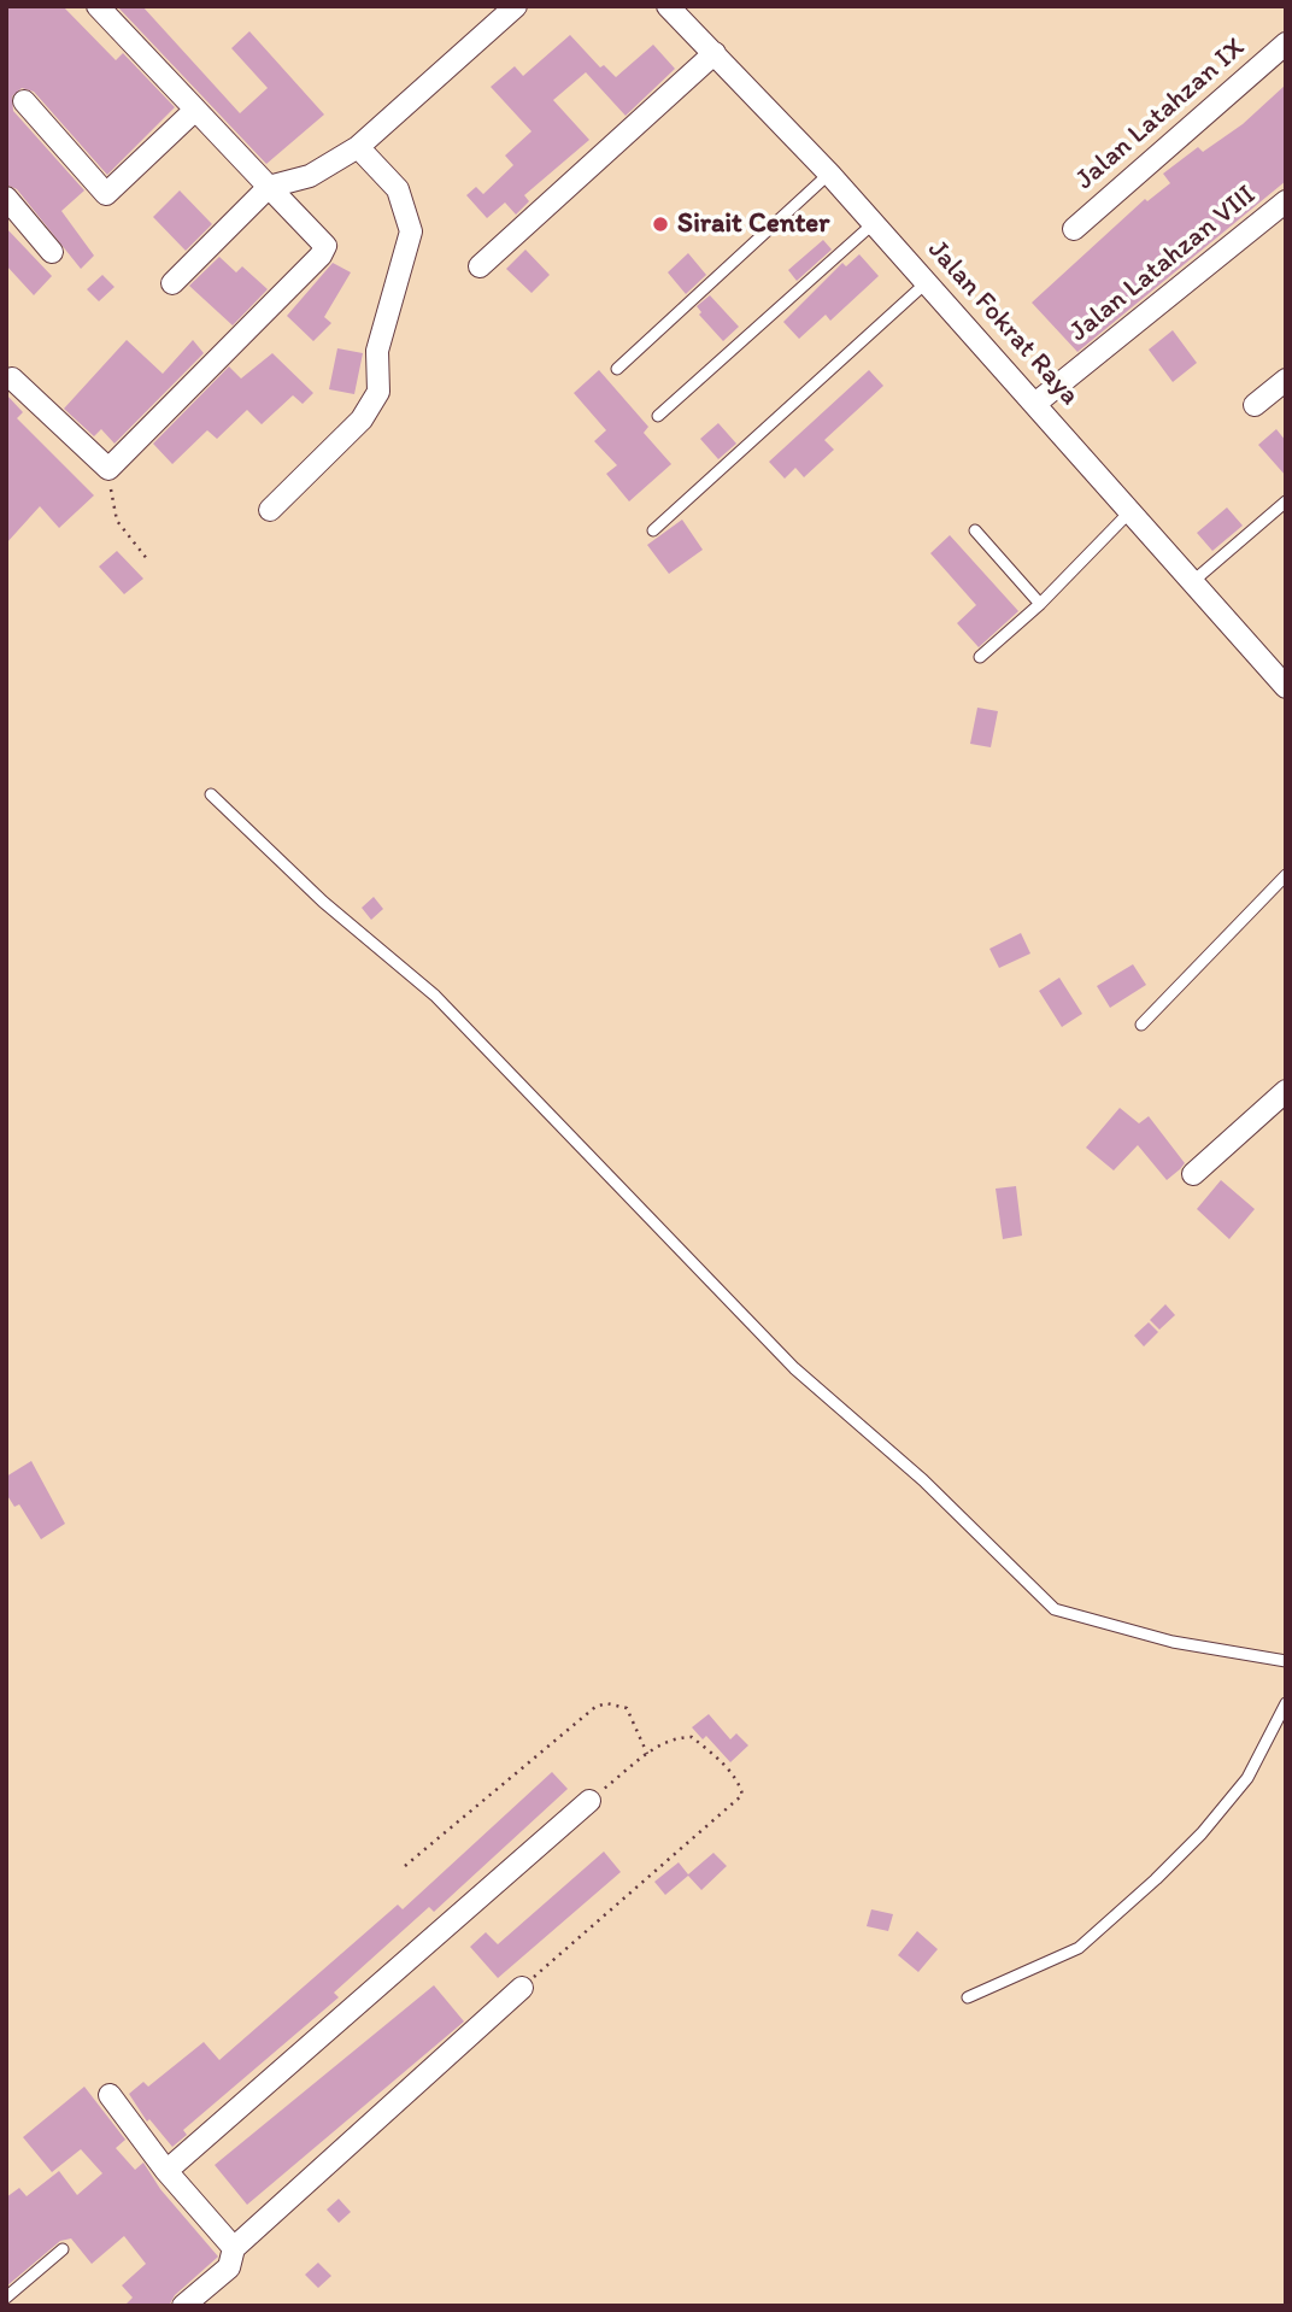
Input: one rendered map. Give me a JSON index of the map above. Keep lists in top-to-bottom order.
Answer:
{
  "streets": {
    "street": ["Jalan Latahzan IX", "Jalan Latahzan VIII", "Jalan Fokrat Raya"]
  },
  "crossings": [
    ["Jalan Latahzan VIII", "Jalan Fokrat Raya"]
  ],
  "places": ["Sirait Center"]
}
